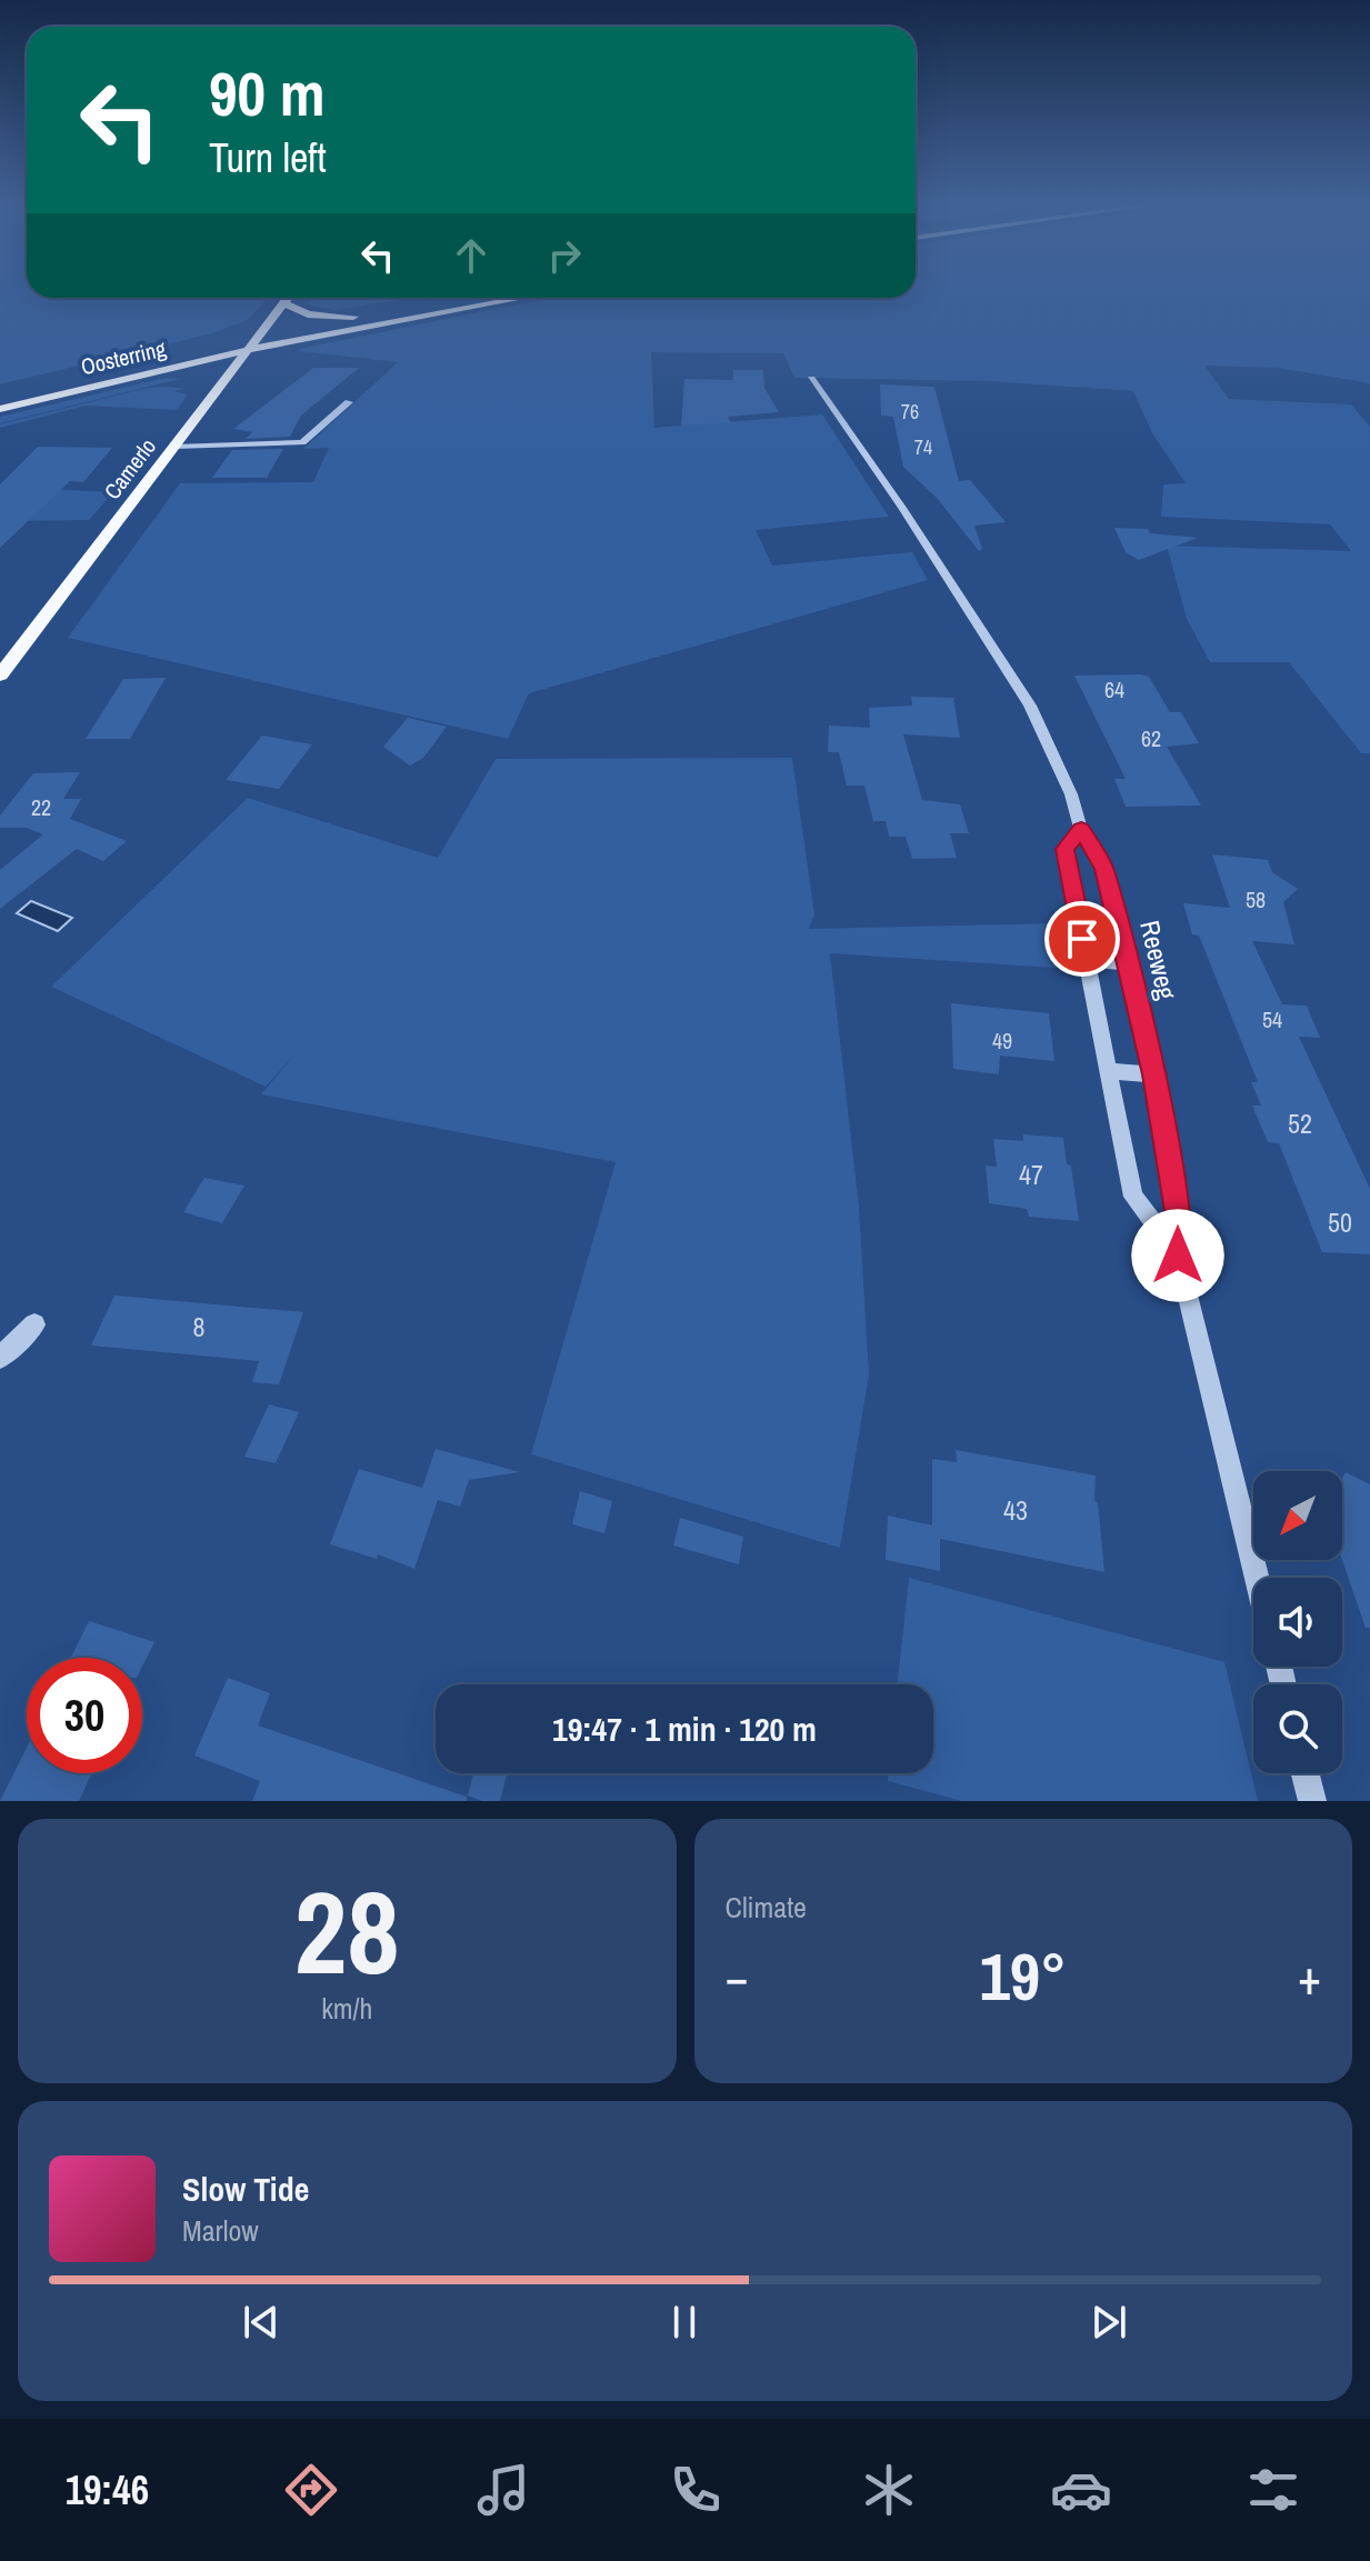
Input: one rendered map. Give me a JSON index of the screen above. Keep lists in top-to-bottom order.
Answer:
{
  "streets": {
    "main road": ["Oosterring", "Camerlo"],
    "street": ["Reeweg"]
  },
  "crossings": [
    ["Oosterring", "Camerlo"]
  ],
  "house_numbers": [
    "76",
    "74",
    "64",
    "62",
    "22",
    "58",
    "54",
    "49",
    "52",
    "47",
    "50",
    "8",
    "43"
  ],
  "north": "bottom left",
  "page": {
    "turn": ["90 m", "Turn left"],
    "limit": "30",
    "trip": "19:47 · 1 min · 120 m",
    "tile": [
      ["28", "km/h"],
      "Climate"
    ],
    "heat": ["−", "19°", "+"],
    "song": ["Slow Tide", "Marlow"],
    "tabs": "19:46"
  }
}
